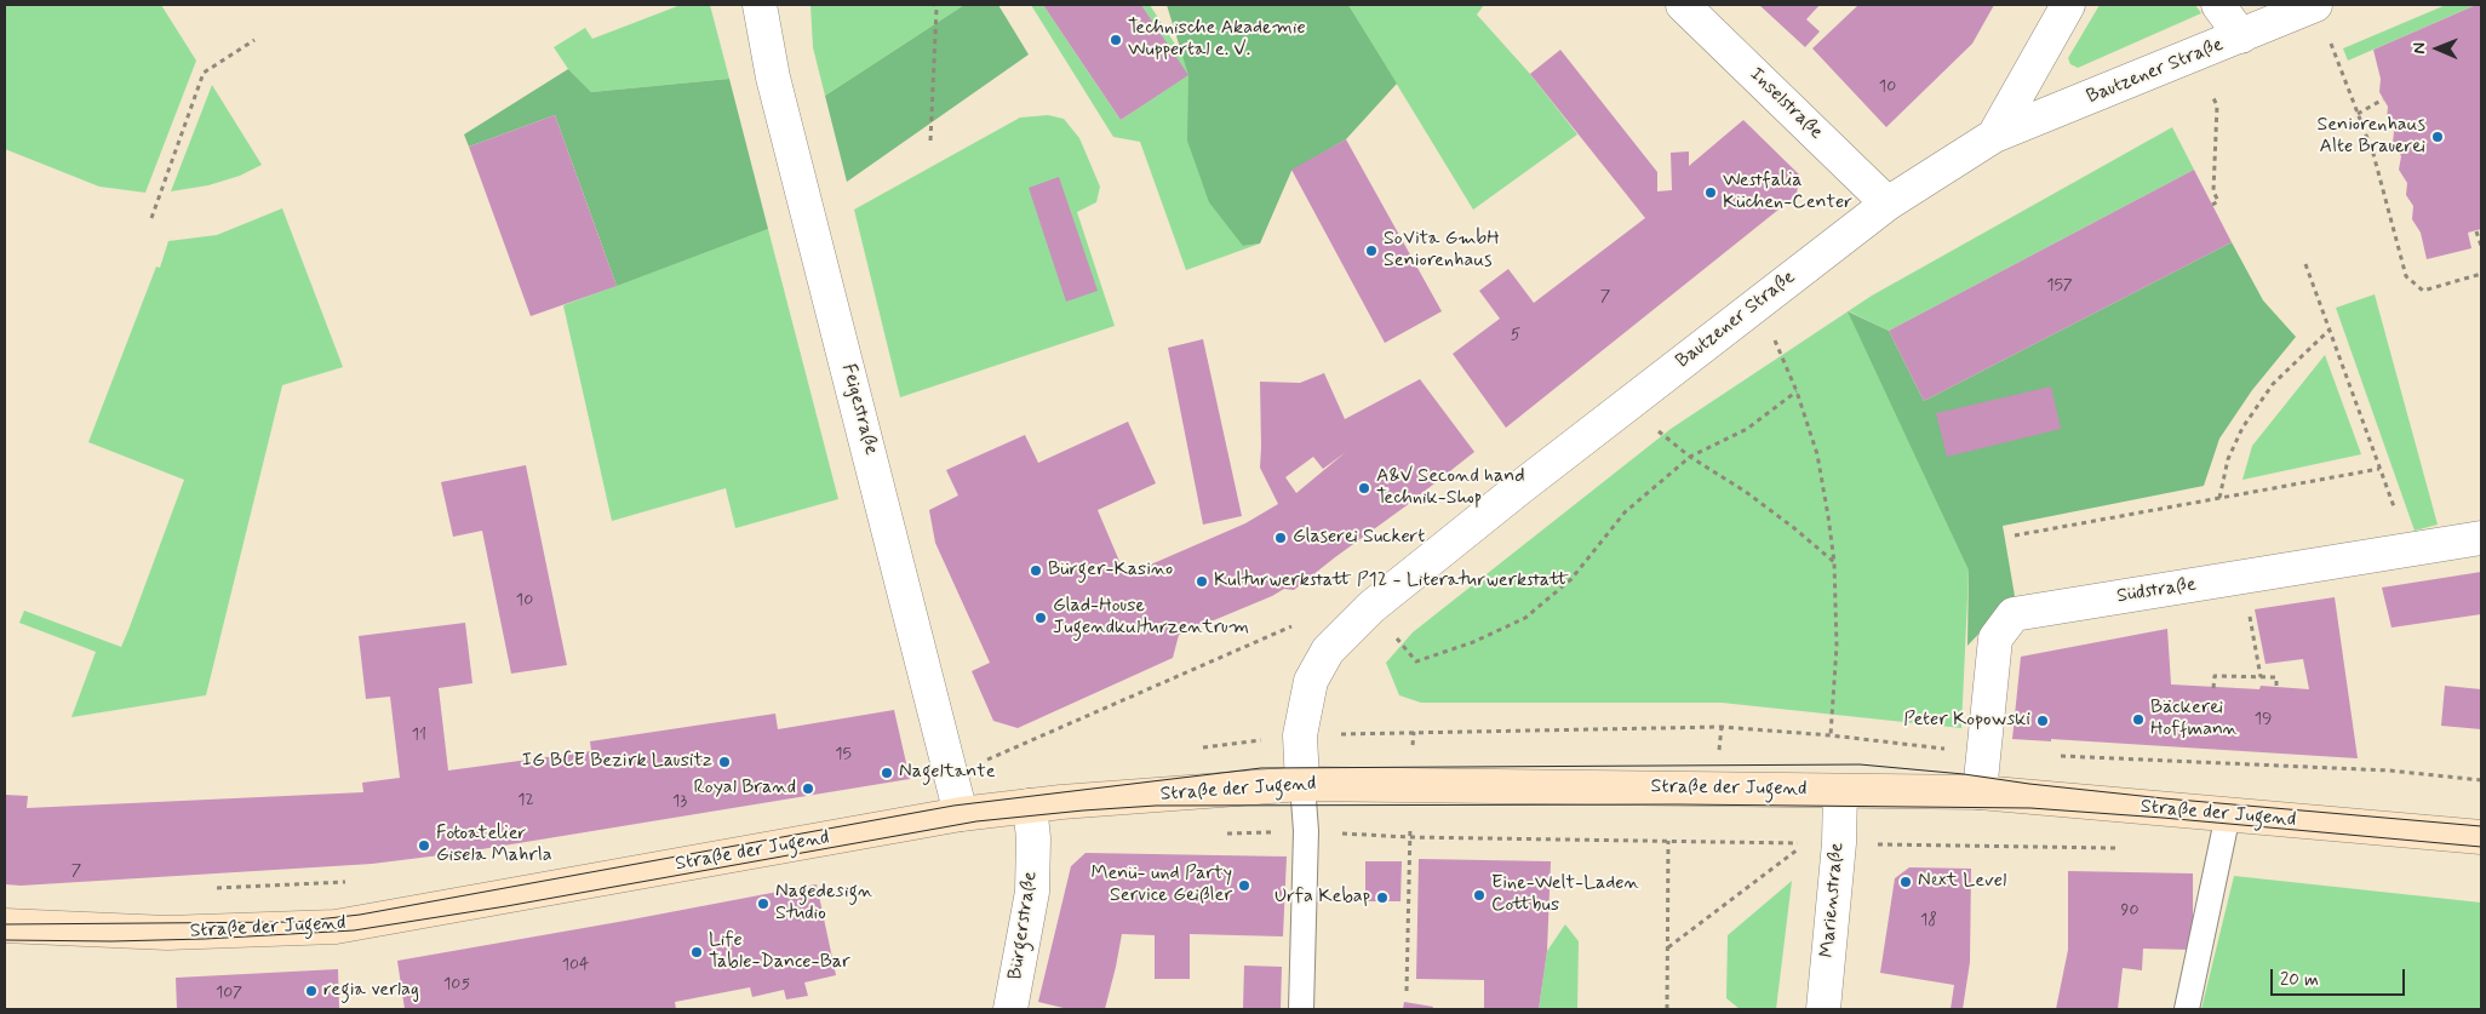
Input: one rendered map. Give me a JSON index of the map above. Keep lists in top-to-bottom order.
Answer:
{
  "streets": {
    "main road": ["Straße der Jugend"],
    "street": [
      "Bautzener Straße",
      "Inselstraße",
      "Feigestraße",
      "Südstraße",
      "Marienstraße",
      "Bürgerstraße"
    ]
  },
  "crossings": [
    ["Bautzener Straße", "Inselstraße"],
    ["Bautzener Straße", "Straße der Jugend"],
    ["Feigestraße", "Straße der Jugend"],
    ["Südstraße", "Straße der Jugend"],
    ["Straße der Jugend", "Marienstraße"],
    ["Straße der Jugend", "Bürgerstraße"]
  ],
  "places": [
    "Technische Akademie Wuppertal e. V.",
    "Seniorenhaus Alte Brauerei",
    "Westfalia Küchen-Center",
    "SoVita GmbH Seniorenhaus",
    "A&V Second hand Technik-Shop",
    "Glaserei Suckert",
    "Bürger-Kasino",
    "Kulturwerkstatt P12 - Literaturwerkstatt",
    "Glad-House Jugendkulturzentrum",
    "Bäckerei Hoffmann",
    "Peter Kopowski",
    "IG BCE Bezirk Lausitz",
    "Nageltante",
    "Royal Brand",
    "Fotoatelier Gisela Mahrla",
    "Next Level",
    "Menü- und Party Service Geißler",
    "Eine-Welt-Laden Cottbus",
    "Urfa Kebap",
    "Nagedesign Studio",
    "Life Table-Dance-Bar",
    "regia verlag"
  ],
  "house_numbers": [
    "10",
    "157",
    "7",
    "5",
    "10",
    "19",
    "11",
    "15",
    "12",
    "13",
    "7",
    "90",
    "18",
    "104",
    "105",
    "107"
  ],
  "scale_bar": "20 m",
  "north": "left"
}
